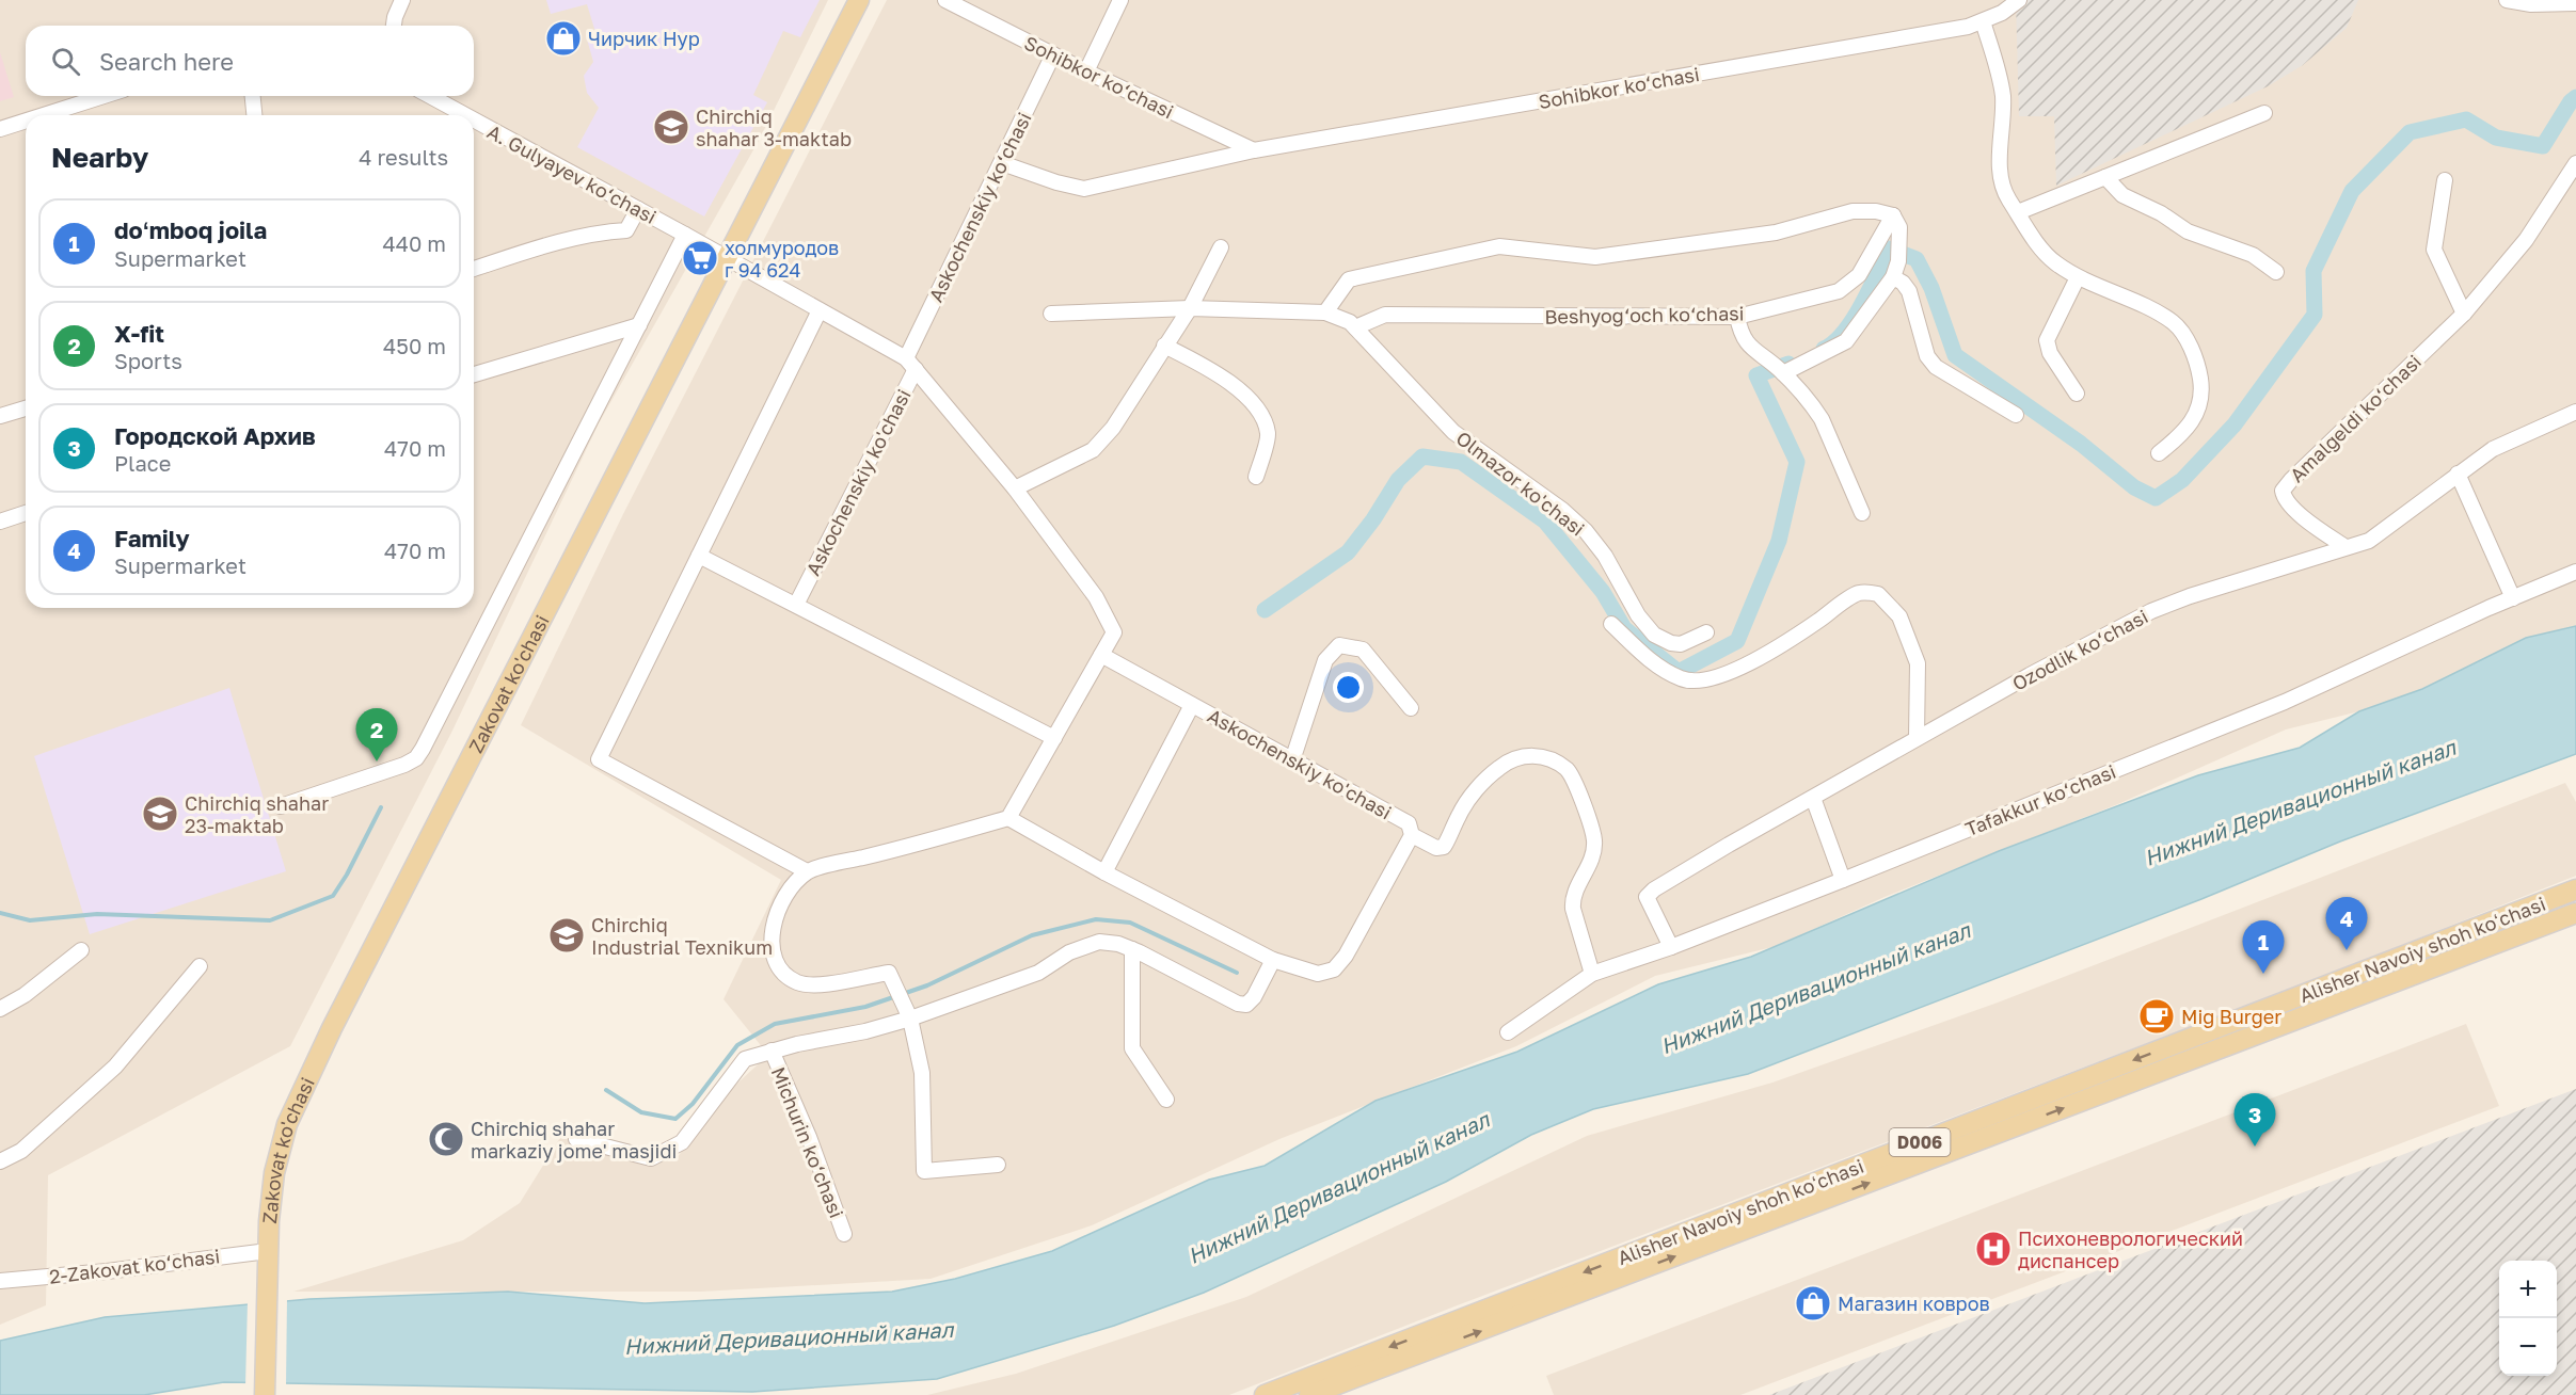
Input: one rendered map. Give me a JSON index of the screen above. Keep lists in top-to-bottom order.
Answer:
{
  "streets": {
    "main road": ["Zakovat ko'chasi", "Alisher Navoiy shoh koʻchasi", "D006"],
    "street": [
      "Sohibkor ko‘chasi",
      "A. Gulyayev ko‘chasi",
      "Askochenskiy ko‘chasi",
      "Beshyog‘och ko‘chasi",
      "Amalgeldi ko‘chasi",
      "Askochenskiy ko'chasi",
      "Olmazor ko'chasi",
      "Ozodlik ko‘chasi",
      "Tafakkur ko‘chasi",
      "Michurin ko‘chasi",
      "2-Zakovat ko‘chasi"
    ]
  },
  "crossings": [
    ["Sohibkor ko‘chasi", "Askochenskiy ko‘chasi"],
    ["A. Gulyayev ko‘chasi", "Askochenskiy ko‘chasi"],
    ["A. Gulyayev ko‘chasi", "Askochenskiy ko'chasi"],
    ["A. Gulyayev ko‘chasi", "Zakovat ko'chasi"],
    ["Askochenskiy ko‘chasi", "Askochenskiy ko'chasi"],
    ["Beshyog‘och ko‘chasi", "Olmazor ko'chasi"],
    ["Amalgeldi ko‘chasi", "Ozodlik ko‘chasi"],
    ["Ozodlik ko‘chasi", "Tafakkur ko‘chasi"],
    ["Zakovat ko'chasi", "2-Zakovat ko‘chasi"]
  ],
  "water": ["Нижний Деривационный канал"],
  "places": {
    "shop": ["Чирчик Нур", "Магазин ковров"],
    "school or university": ["Chirchiq shahar 3-maktab", "Chirchiq shahar 23-maktab", "Chirchiq Industrial Texnikum"],
    "supermarket": ["холмуродов г 94 624"],
    "cafe": ["Mig Burger"],
    "mosque": ["Chirchiq shahar markaziy jome' masjidi"],
    "hospital": ["Психоневрологический диспансер"]
  },
  "page": {
    "search": "Search here",
    "heading": ["Nearby", "4 results"],
    "list": [
      {
        "mark": "1",
        "name": "doʻmboq joila",
        "note": "Supermarket",
        "value": "440 m"
      },
      {
        "mark": "2",
        "name": "X-fit",
        "note": "Sports",
        "value": "450 m"
      },
      {
        "mark": "3",
        "name": "Городской Архив",
        "note": "Place",
        "value": "470 m"
      },
      {
        "mark": "4",
        "name": "Family",
        "note": "Supermarket",
        "value": "470 m"
      }
    ],
    "pins": [
      "2",
      "4",
      "1",
      "3"
    ],
    "map_buttons": ["+", "−"]
  }
}
